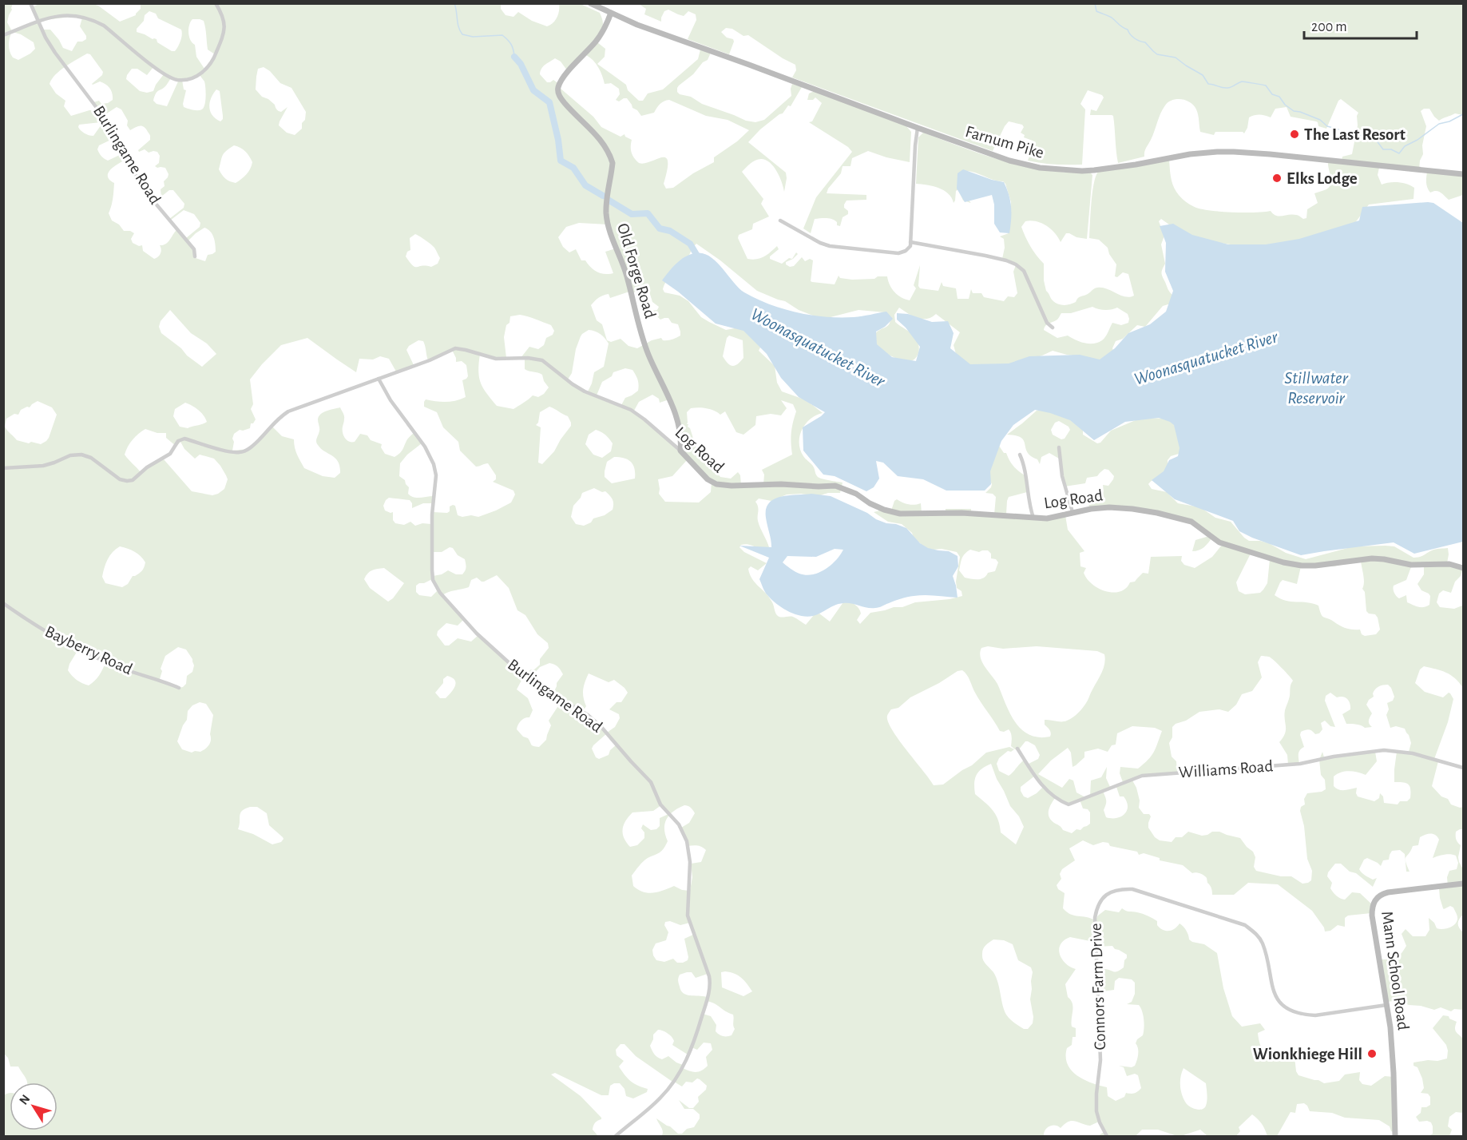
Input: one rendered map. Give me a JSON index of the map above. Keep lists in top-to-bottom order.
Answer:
{
  "streets": {
    "street": [
      "Farnum Pike",
      "Burlingame Road",
      "Old Forge Road",
      "Log Road",
      "Bayberry Road",
      "Williams Road",
      "Mann School Road",
      "Connors Farm Drive"
    ]
  },
  "crossings": [
    ["Farnum Pike", "Old Forge Road"],
    ["Burlingame Road", "Log Road"],
    ["Old Forge Road", "Log Road"],
    ["Mann School Road", "Connors Farm Drive"]
  ],
  "water": ["Woonasquatucket River", "Stillwater Reservoir"],
  "places": ["The Last Resort", "Elks Lodge", "Wionkhiege Hill"],
  "scale_bar": "200 m",
  "north": "top left"
}
